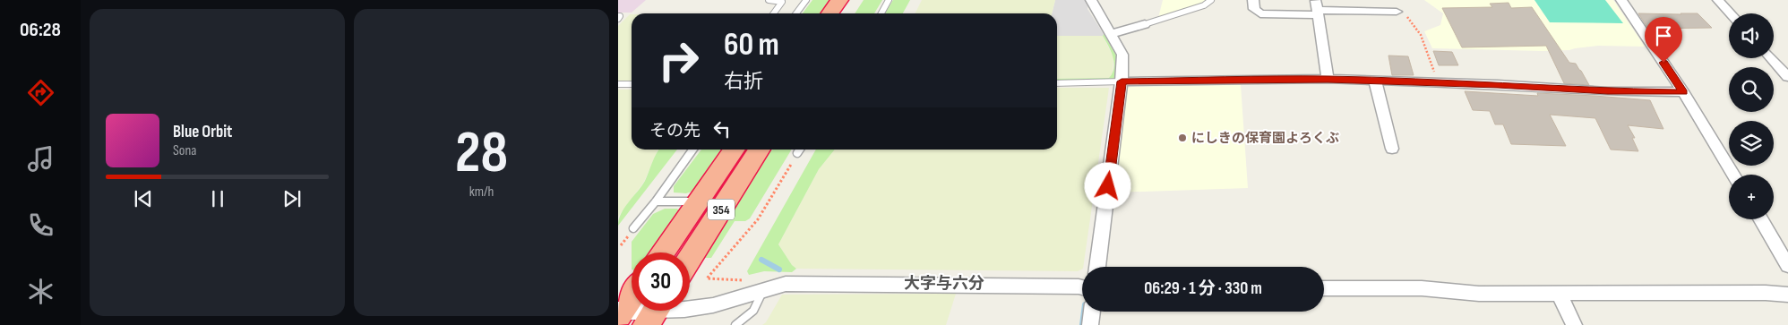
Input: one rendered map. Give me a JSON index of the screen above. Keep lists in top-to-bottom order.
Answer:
{
  "streets": {
    "highway": ["354"]
  },
  "districts": ["大字与六分"],
  "places": ["にしきの保育園よろくぶ"],
  "page": {
    "tabs": "06:28",
    "tile": ["28", "km/h"],
    "map_buttons": "+",
    "turn": ["60 m", "右折"],
    "then": "その先",
    "song": ["Blue Orbit", "Sona"],
    "limit": "30",
    "trip": "06:29 · 1 分 · 330 m"
  }
}
